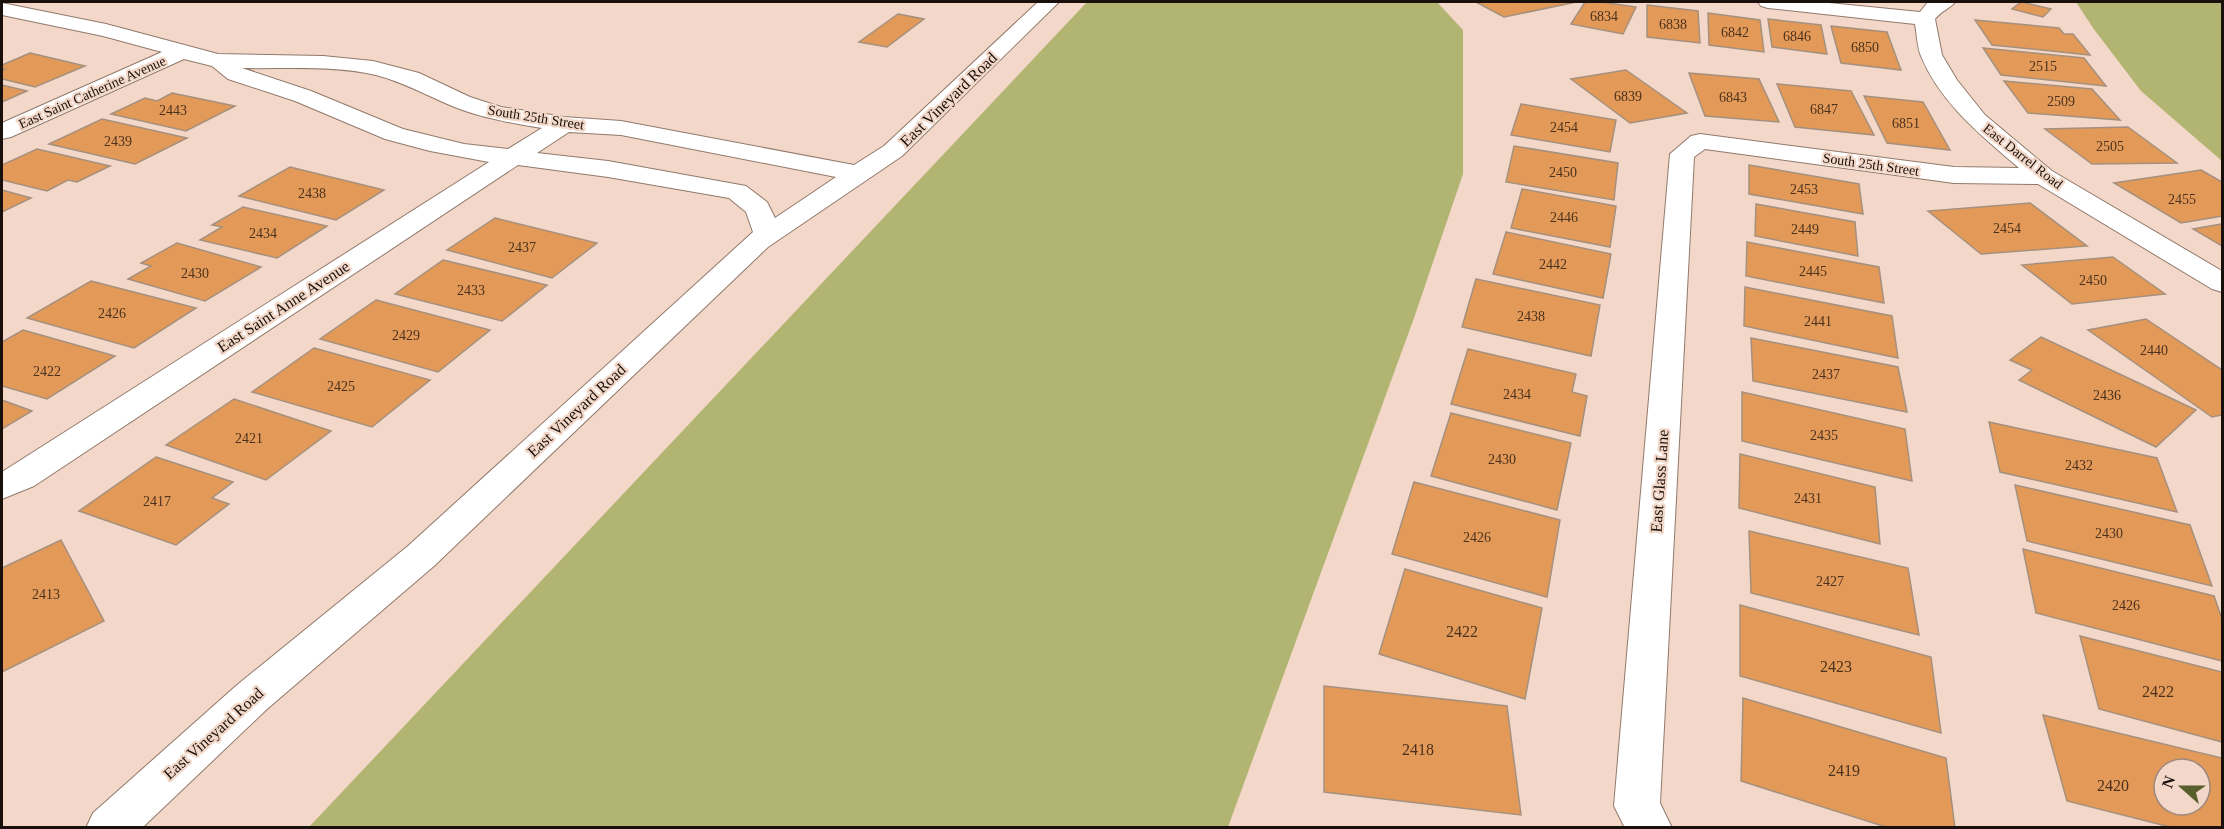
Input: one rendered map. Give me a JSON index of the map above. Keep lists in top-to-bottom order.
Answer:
{
  "streets": {
    "street": [
      "East Saint Catherine Avenue",
      "East Vineyard Road",
      "South 25th Street",
      "East Darrel Road",
      "East Saint Anne Avenue",
      "East Glass Lane"
    ]
  },
  "crossings": [
    ["East Saint Catherine Avenue", "South 25th Street"],
    ["East Vineyard Road", "South 25th Street"],
    ["South 25th Street", "East Darrel Road"],
    ["South 25th Street", "East Saint Anne Avenue"],
    ["South 25th Street", "East Glass Lane"]
  ],
  "house_numbers": [
    "6834",
    "6838",
    "6842",
    "6846",
    "6850",
    "2515",
    "6839",
    "6843",
    "2509",
    "6847",
    "2443",
    "6851",
    "2454",
    "2439",
    "2505",
    "2450",
    "2453",
    "2438",
    "2455",
    "2446",
    "2454",
    "2449",
    "2434",
    "2437",
    "2442",
    "2445",
    "2430",
    "2450",
    "2433",
    "2426",
    "2438",
    "2441",
    "2429",
    "2440",
    "2422",
    "2437",
    "2425",
    "2434",
    "2436",
    "2435",
    "2421",
    "2430",
    "2432",
    "2431",
    "2417",
    "2430",
    "2426",
    "2427",
    "2413",
    "2426",
    "2422",
    "2423",
    "2422",
    "2418",
    "2419",
    "2420"
  ],
  "north": "left"
}
